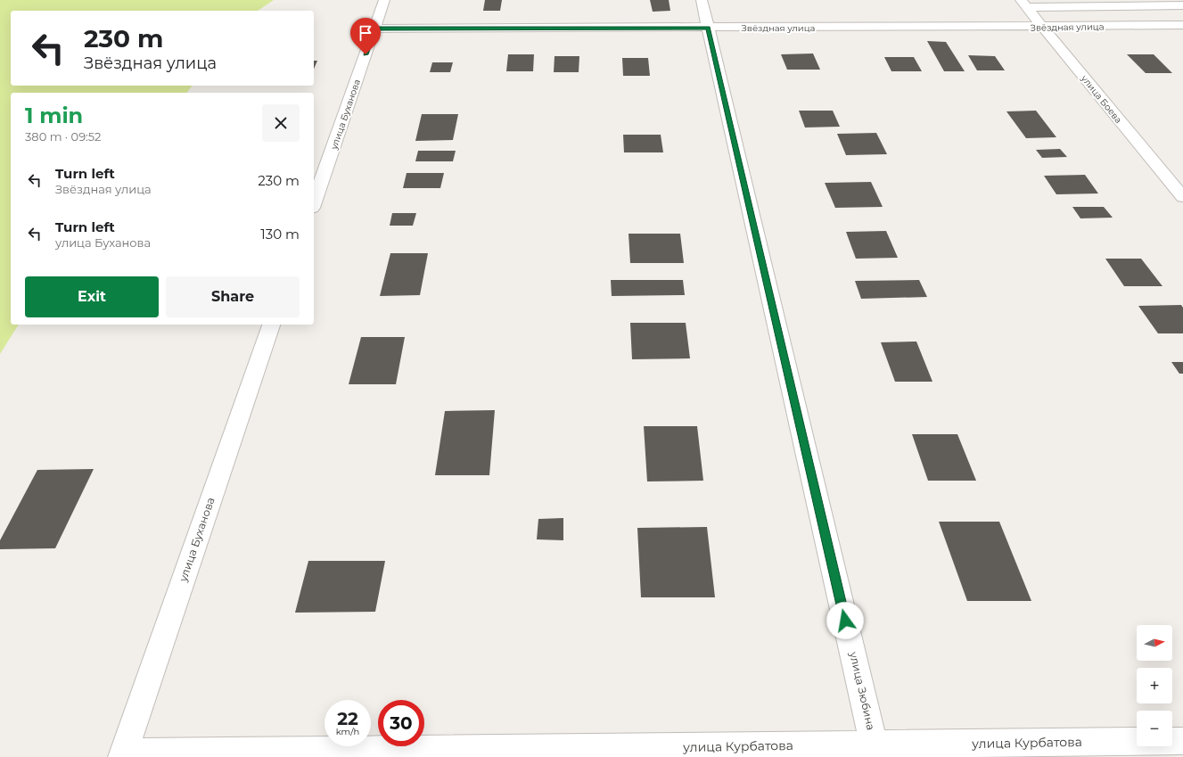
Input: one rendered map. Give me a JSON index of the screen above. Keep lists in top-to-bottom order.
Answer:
{
  "streets": {
    "street": [
      "Звёздная улица",
      "улица Боева",
      "улица Буханова",
      "улица Зюбина",
      "улица Курбатова"
    ]
  },
  "crossings": [
    ["Звёздная улица", "улица Боева"],
    ["Звёздная улица", "улица Буханова"],
    ["Звёздная улица", "улица Зюбина"],
    ["улица Буханова", "улица Курбатова"],
    ["улица Зюбина", "улица Курбатова"]
  ],
  "north": "right",
  "page": {
    "turn": ["230 m", "Звёздная улица"],
    "heading": ["1 min", "380 m · 09:52"],
    "list": [
      {
        "name": "Turn left",
        "note": "Звёздная улица",
        "value": "230 m"
      },
      {
        "name": "Turn left",
        "note": "улица Буханова",
        "value": "130 m"
      }
    ],
    "buttons": ["Exit", "Share"],
    "map_buttons": ["+", "−"],
    "speed": "22 km/h",
    "limit": "30"
  }
}
